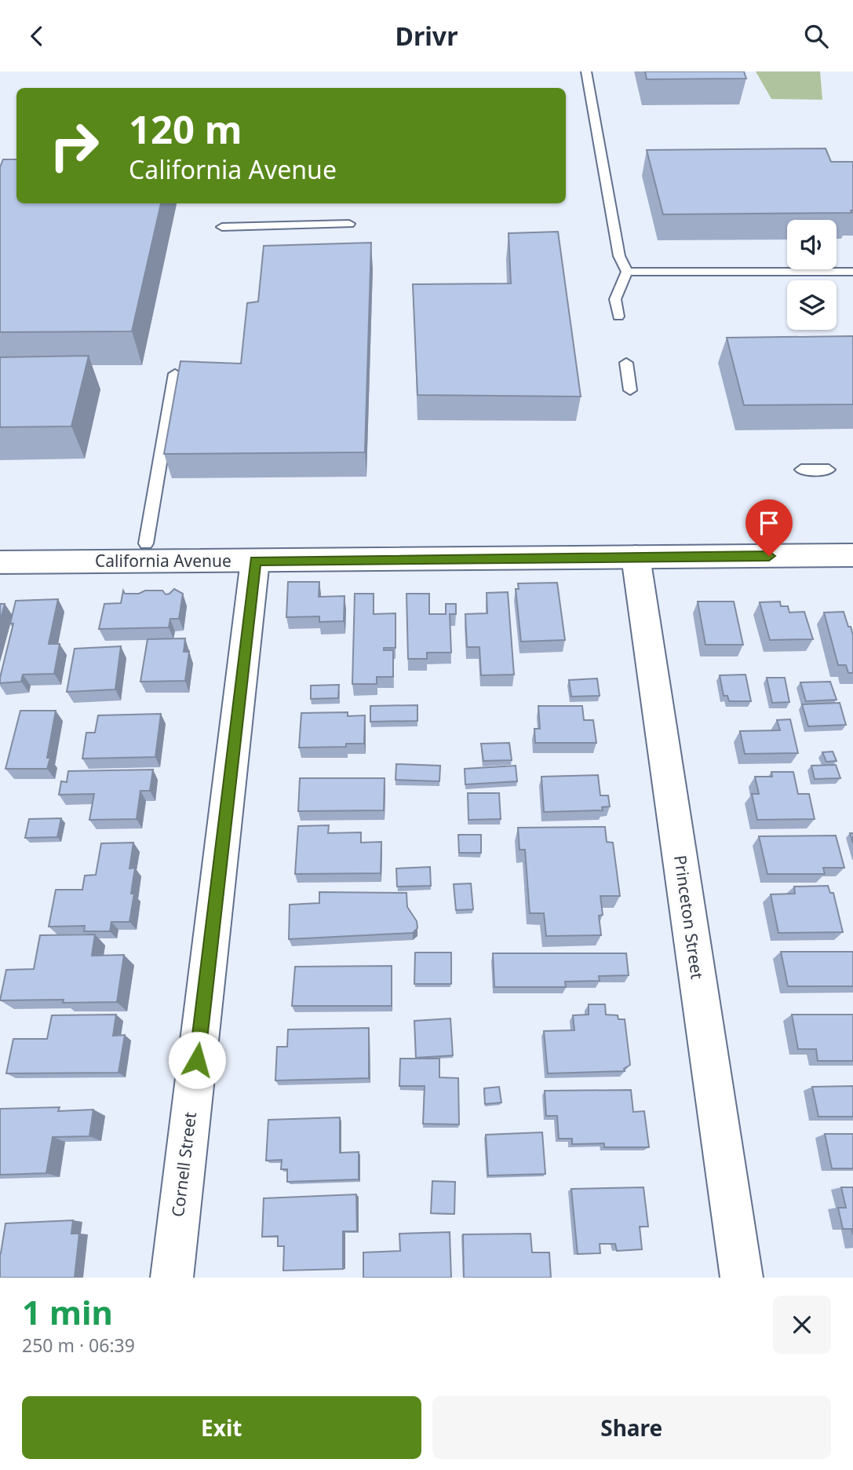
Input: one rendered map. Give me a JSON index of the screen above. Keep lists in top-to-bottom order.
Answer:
{
  "streets": {
    "street": ["California Avenue", "Princeton Street", "Cornell Street"]
  },
  "crossings": [
    ["California Avenue", "Princeton Street"],
    ["California Avenue", "Cornell Street"]
  ],
  "page": {
    "header": "Drivr",
    "turn": ["120 m", "California Avenue"],
    "heading": ["1 min", "250 m · 06:39"],
    "buttons": ["Exit", "Share"]
  }
}
